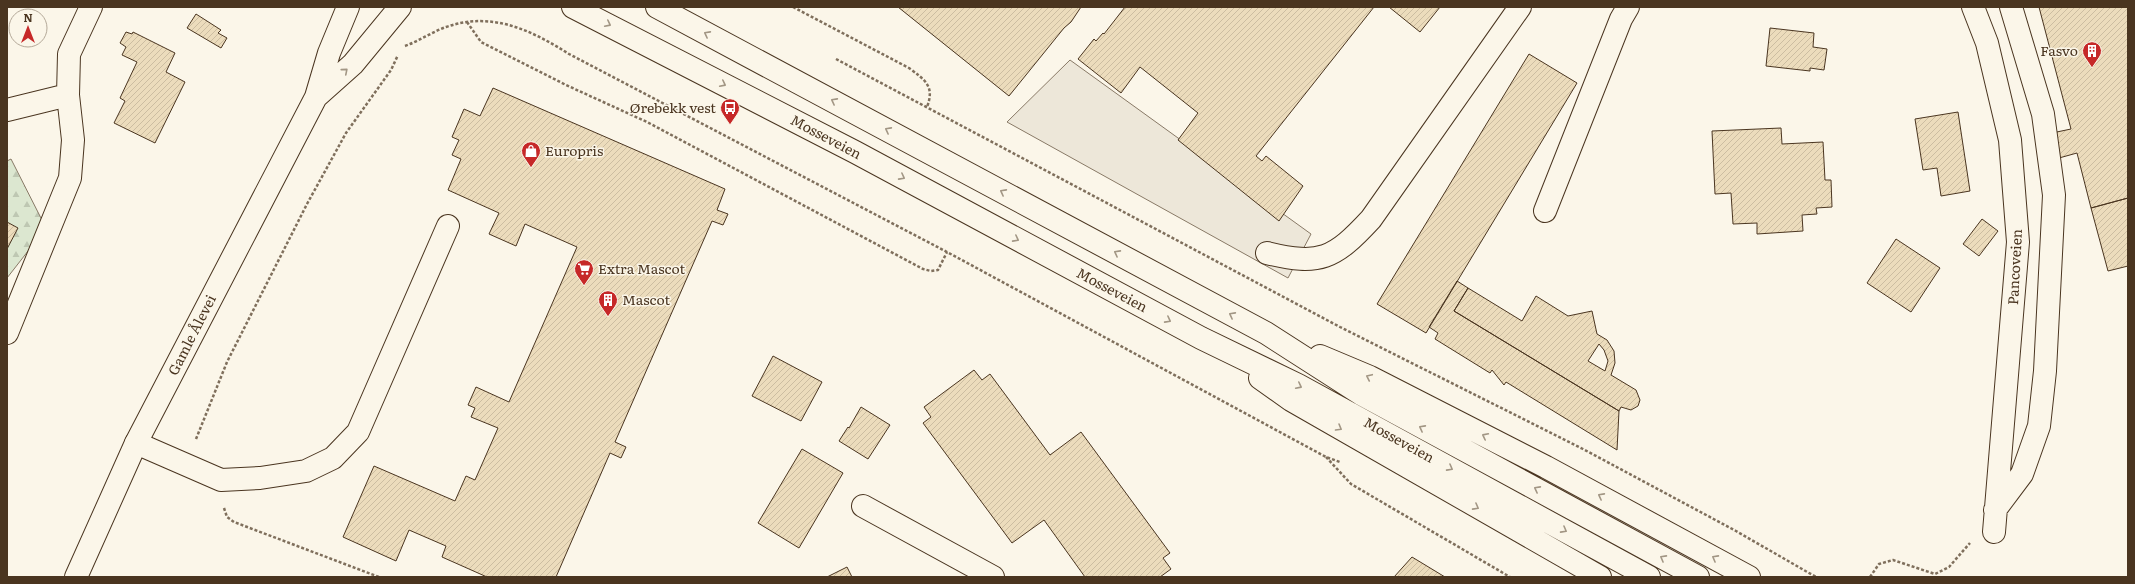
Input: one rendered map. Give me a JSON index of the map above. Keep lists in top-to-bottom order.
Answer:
{
  "streets": {
    "main road": ["Mosseveien", "Pancoveien", "Gamle Ålevei"]
  },
  "places": {
    "building": ["Fasvo", "Mascot"],
    "bus stop": ["Ørebekk vest"],
    "shop": ["Europris"],
    "supermarket": ["Extra Mascot"]
  },
  "north": "top"
}
